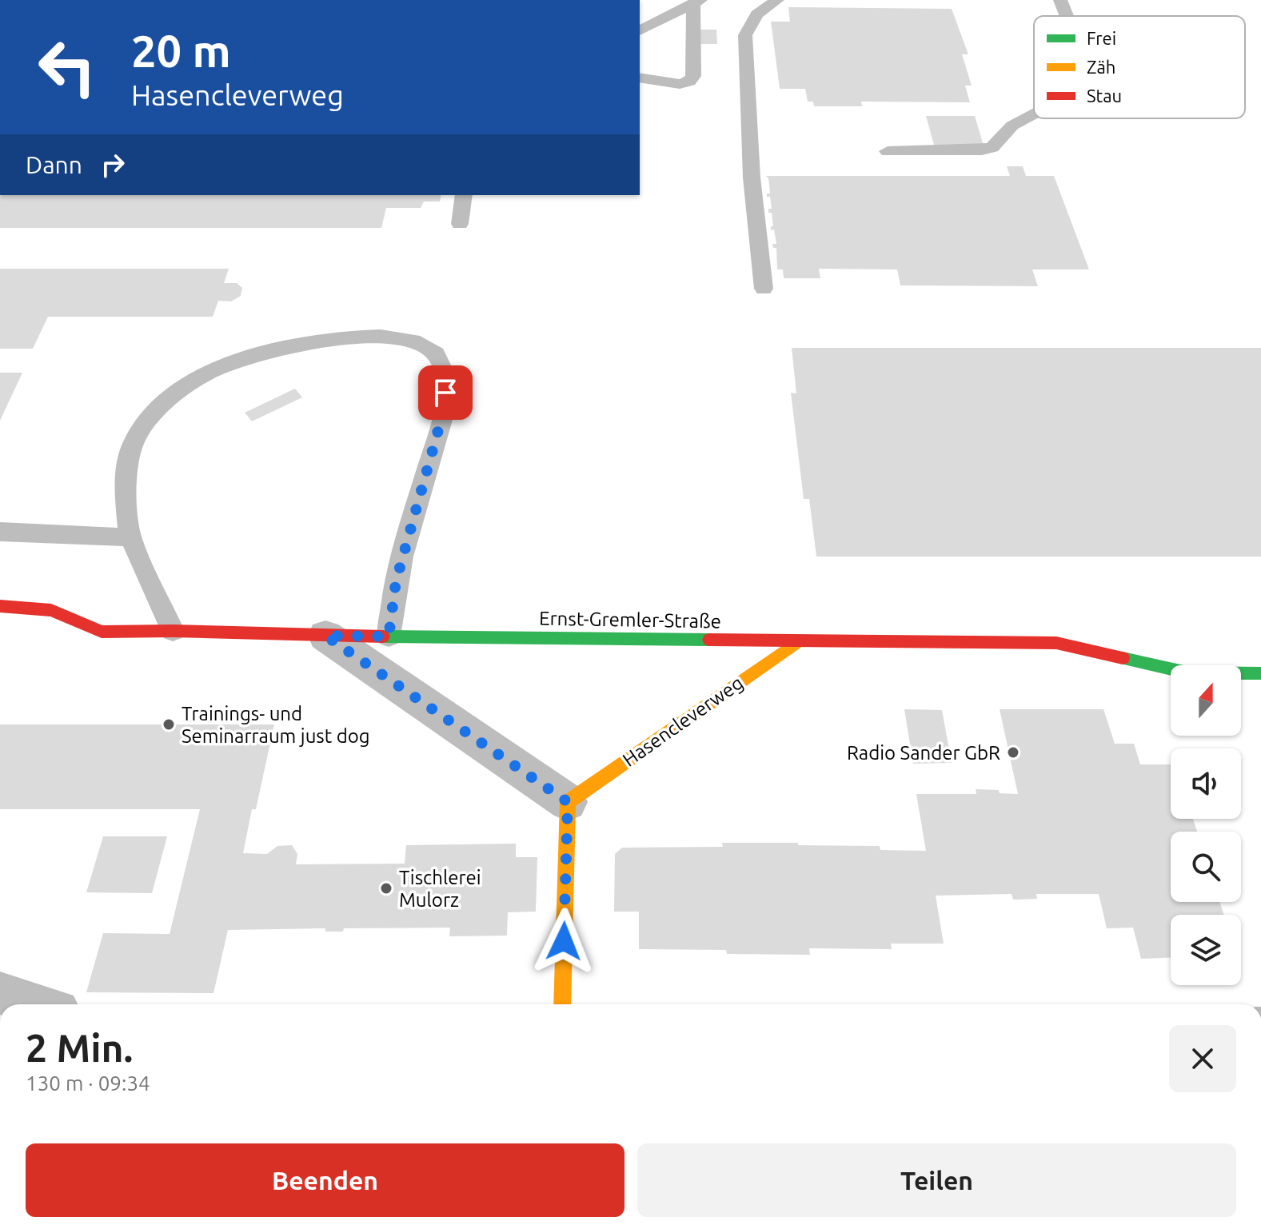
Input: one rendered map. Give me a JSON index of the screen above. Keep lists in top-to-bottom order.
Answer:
{
  "streets": {
    "street": ["Ernst-Gremler-Straße", "Hasencleverweg"]
  },
  "crossings": [
    ["Ernst-Gremler-Straße", "Hasencleverweg"]
  ],
  "places": ["Trainings- und Seminarraum just dog", "Radio Sander GbR", "Tischlerei Mulorz"],
  "legend": ["Frei", "Zäh", "Stau"],
  "north": "top",
  "page": {
    "turn": ["20 m", "Hasencleverweg"],
    "then": "Dann",
    "heading": ["2 Min.", "130 m · 09:34"],
    "buttons": ["Beenden", "Teilen"]
  }
}
